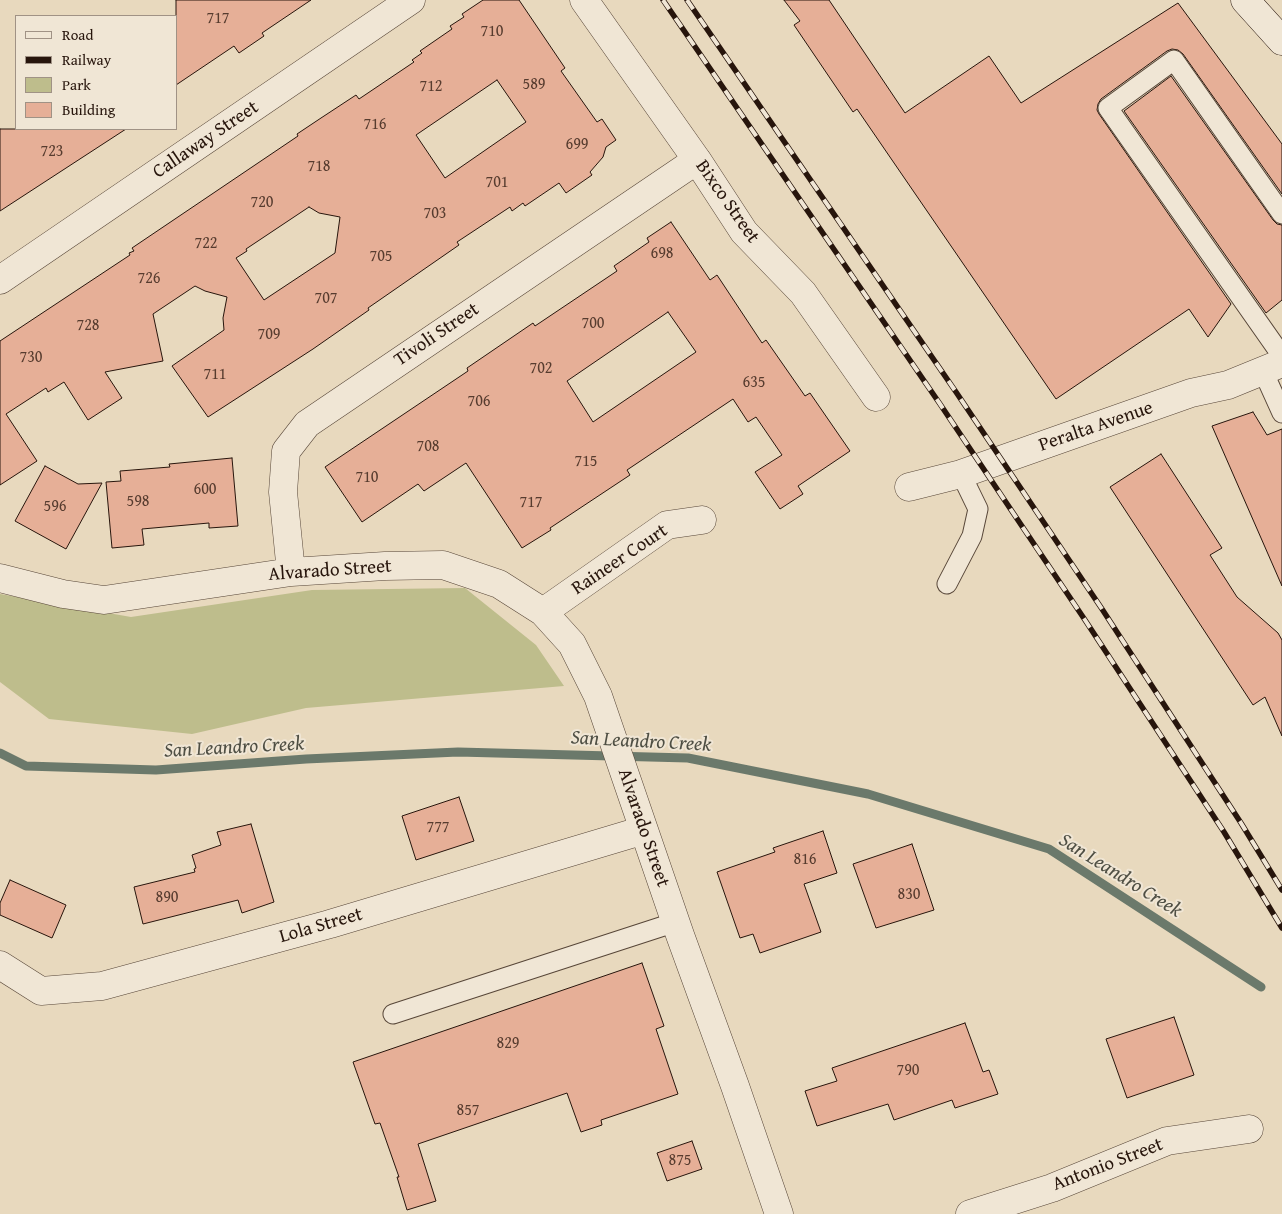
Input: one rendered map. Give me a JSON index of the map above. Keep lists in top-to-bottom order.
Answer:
{
  "streets": {
    "street": [
      "Callaway Street",
      "Bixco Street",
      "Tivoli Street",
      "Peralta Avenue",
      "Raineer Court",
      "Alvarado Street",
      "Lola Street",
      "Antonio Street"
    ]
  },
  "crossings": [
    ["Bixco Street", "Tivoli Street"],
    ["Tivoli Street", "Alvarado Street"],
    ["Raineer Court", "Alvarado Street"],
    ["Alvarado Street", "Lola Street"]
  ],
  "water": ["San Leandro Creek"],
  "house_numbers": [
    "717",
    "710",
    "589",
    "712",
    "716",
    "699",
    "723",
    "718",
    "701",
    "720",
    "703",
    "722",
    "698",
    "705",
    "726",
    "707",
    "700",
    "728",
    "709",
    "730",
    "702",
    "711",
    "635",
    "706",
    "708",
    "715",
    "710",
    "600",
    "598",
    "717",
    "596",
    "777",
    "816",
    "830",
    "890",
    "829",
    "790",
    "857",
    "875"
  ],
  "legend": [
    "Road",
    "Railway",
    "Park",
    "Building"
  ]
}
